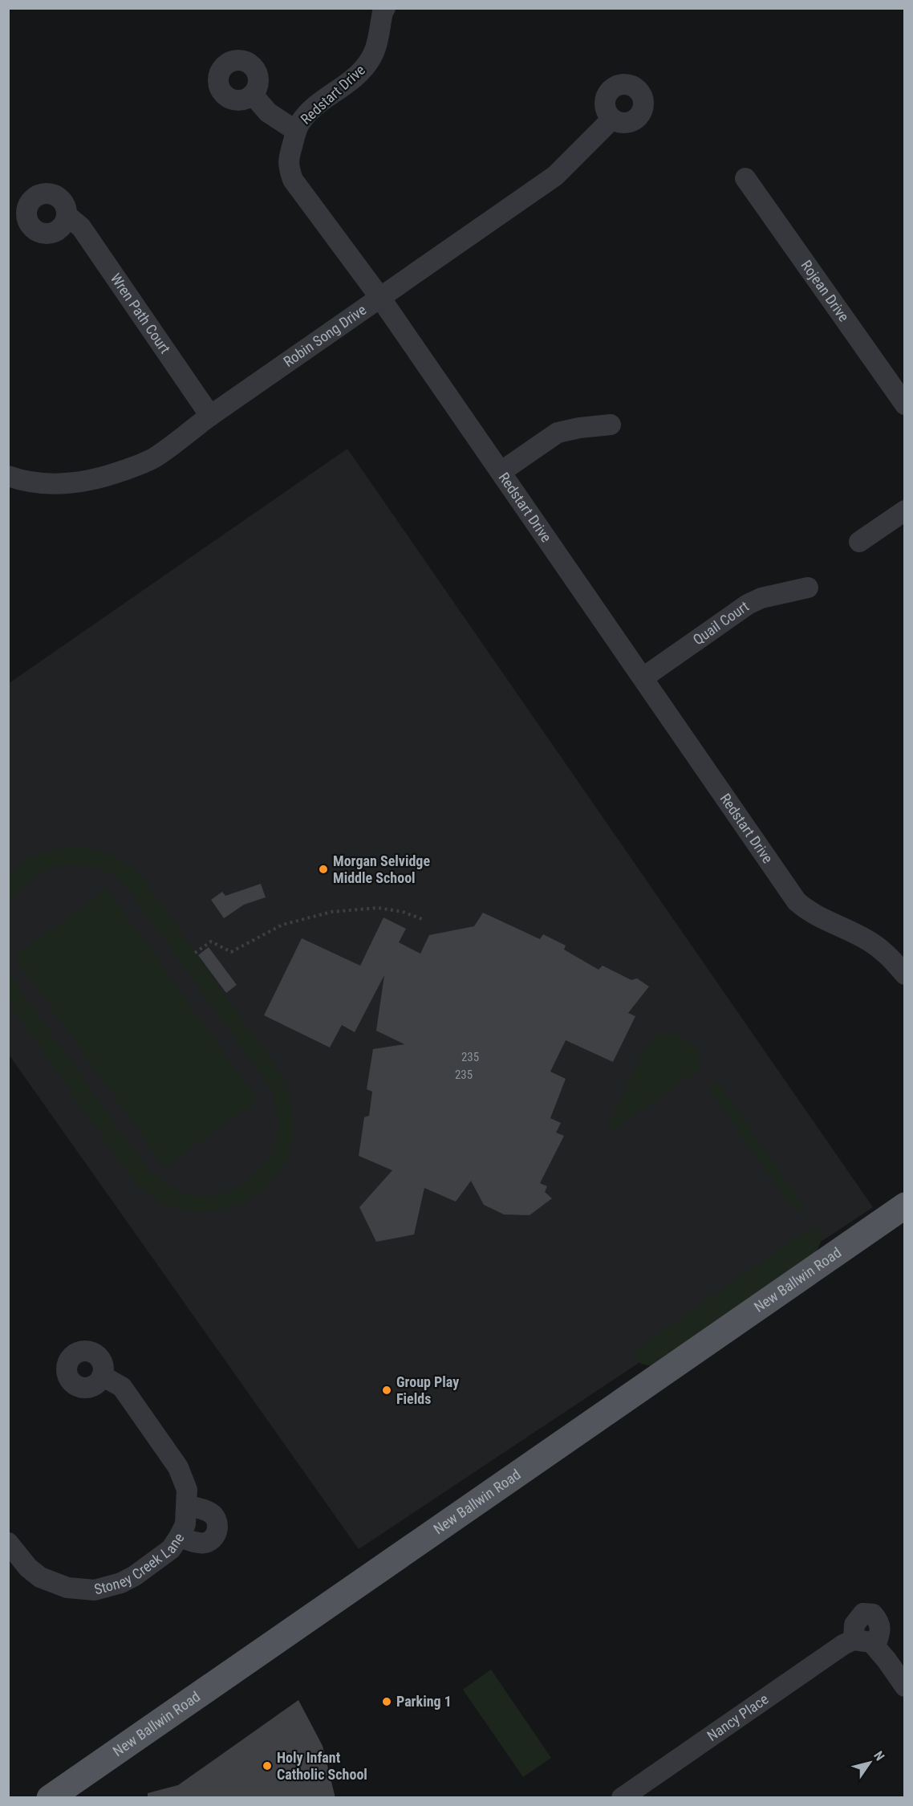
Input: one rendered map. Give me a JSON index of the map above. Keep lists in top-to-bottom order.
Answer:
{
  "streets": {
    "main road": ["New Ballwin Road"],
    "street": [
      "Redstart Drive",
      "Rojean Drive",
      "Wren Path Court",
      "Robin Song Drive",
      "Quail Court",
      "Stoney Creek Lane",
      "Nancy Place"
    ]
  },
  "crossings": [
    ["Redstart Drive", "Robin Song Drive"],
    ["Redstart Drive", "Quail Court"],
    ["Wren Path Court", "Robin Song Drive"]
  ],
  "places": [
    "Morgan Selvidge Middle School",
    "Group Play Fields",
    "Parking 1",
    "Holy Infant Catholic School"
  ],
  "house_numbers": ["235", "235"],
  "north": "top right"
}
